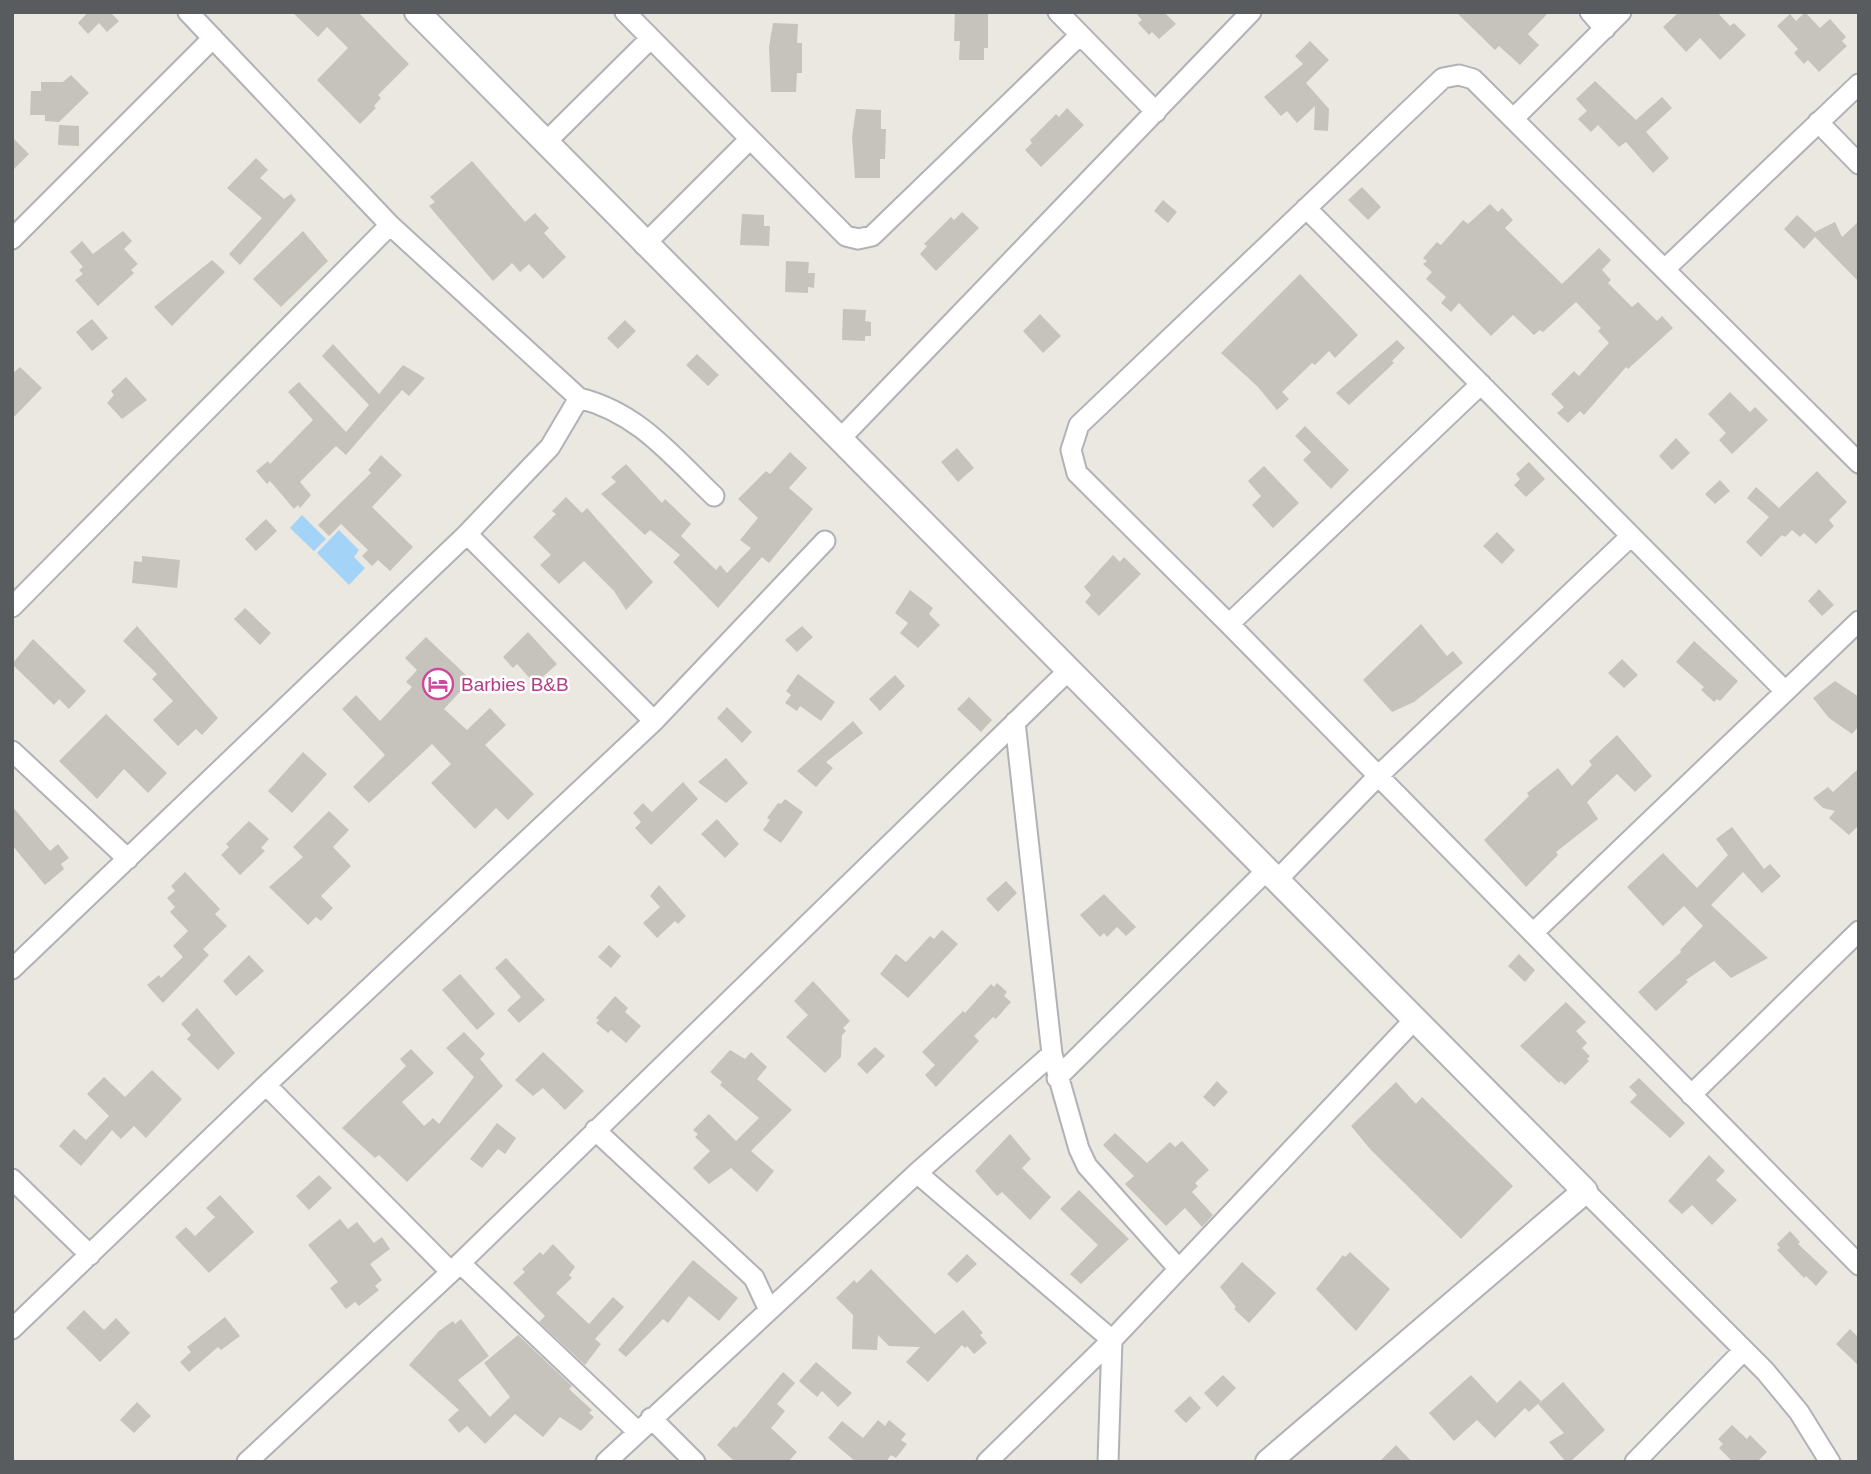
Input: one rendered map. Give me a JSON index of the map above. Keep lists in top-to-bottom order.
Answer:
{
  "places": {
    "hotel": ["Barbies B&B"]
  }
}
